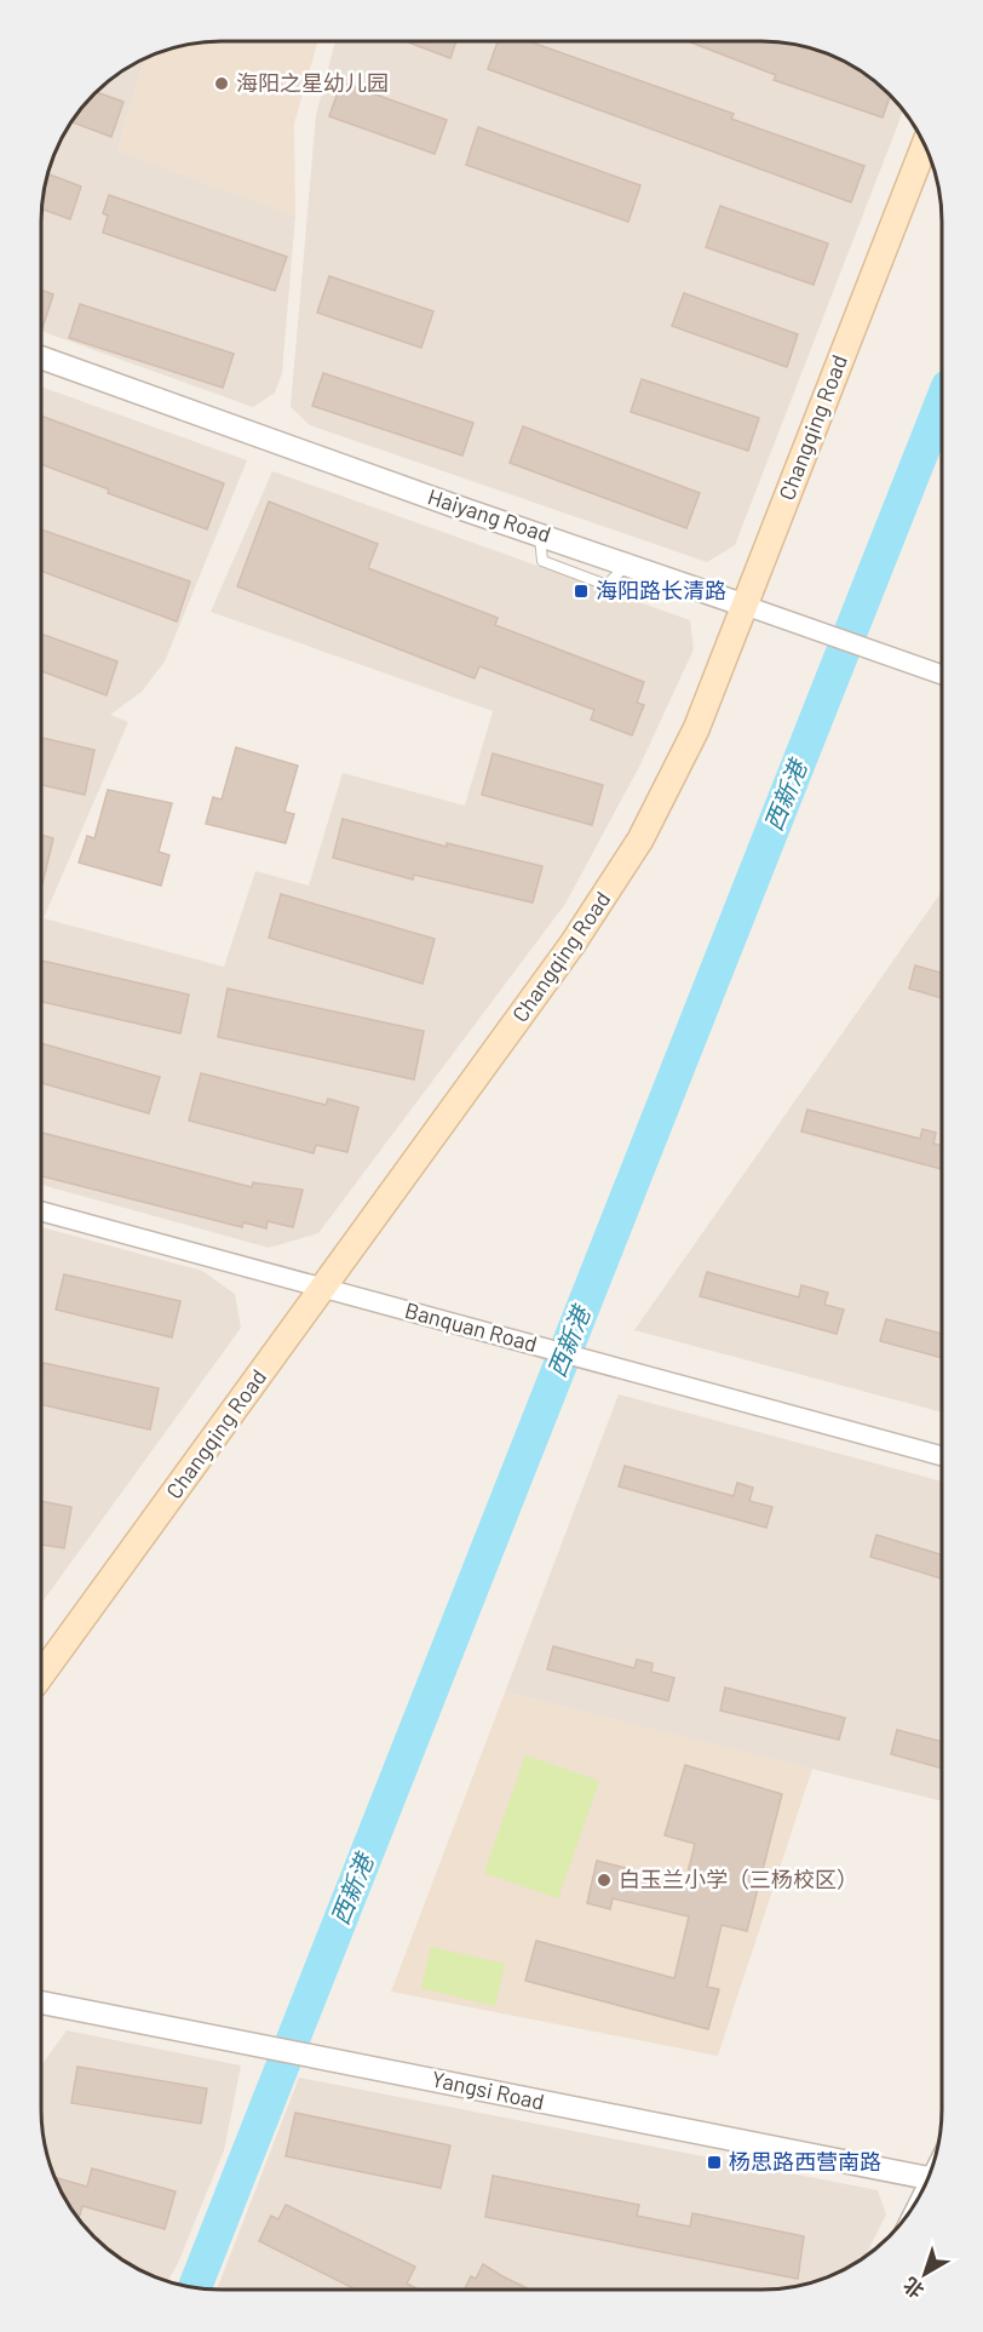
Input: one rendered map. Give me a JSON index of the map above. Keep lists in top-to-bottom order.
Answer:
{
  "streets": {
    "main road": ["Changqing Road"],
    "street": ["Haiyang Road", "Banquan Road", "Yangsi Road"]
  },
  "crossings": [
    ["Changqing Road", "Haiyang Road"],
    ["Changqing Road", "Banquan Road"]
  ],
  "water": ["西新港"],
  "places": {
    "other": ["海阳之星幼儿园", "白玉兰小学（三杨校区）"],
    "transit": ["海阳路长清路", "杨思路西营南路"]
  },
  "north": "bottom left"
}
